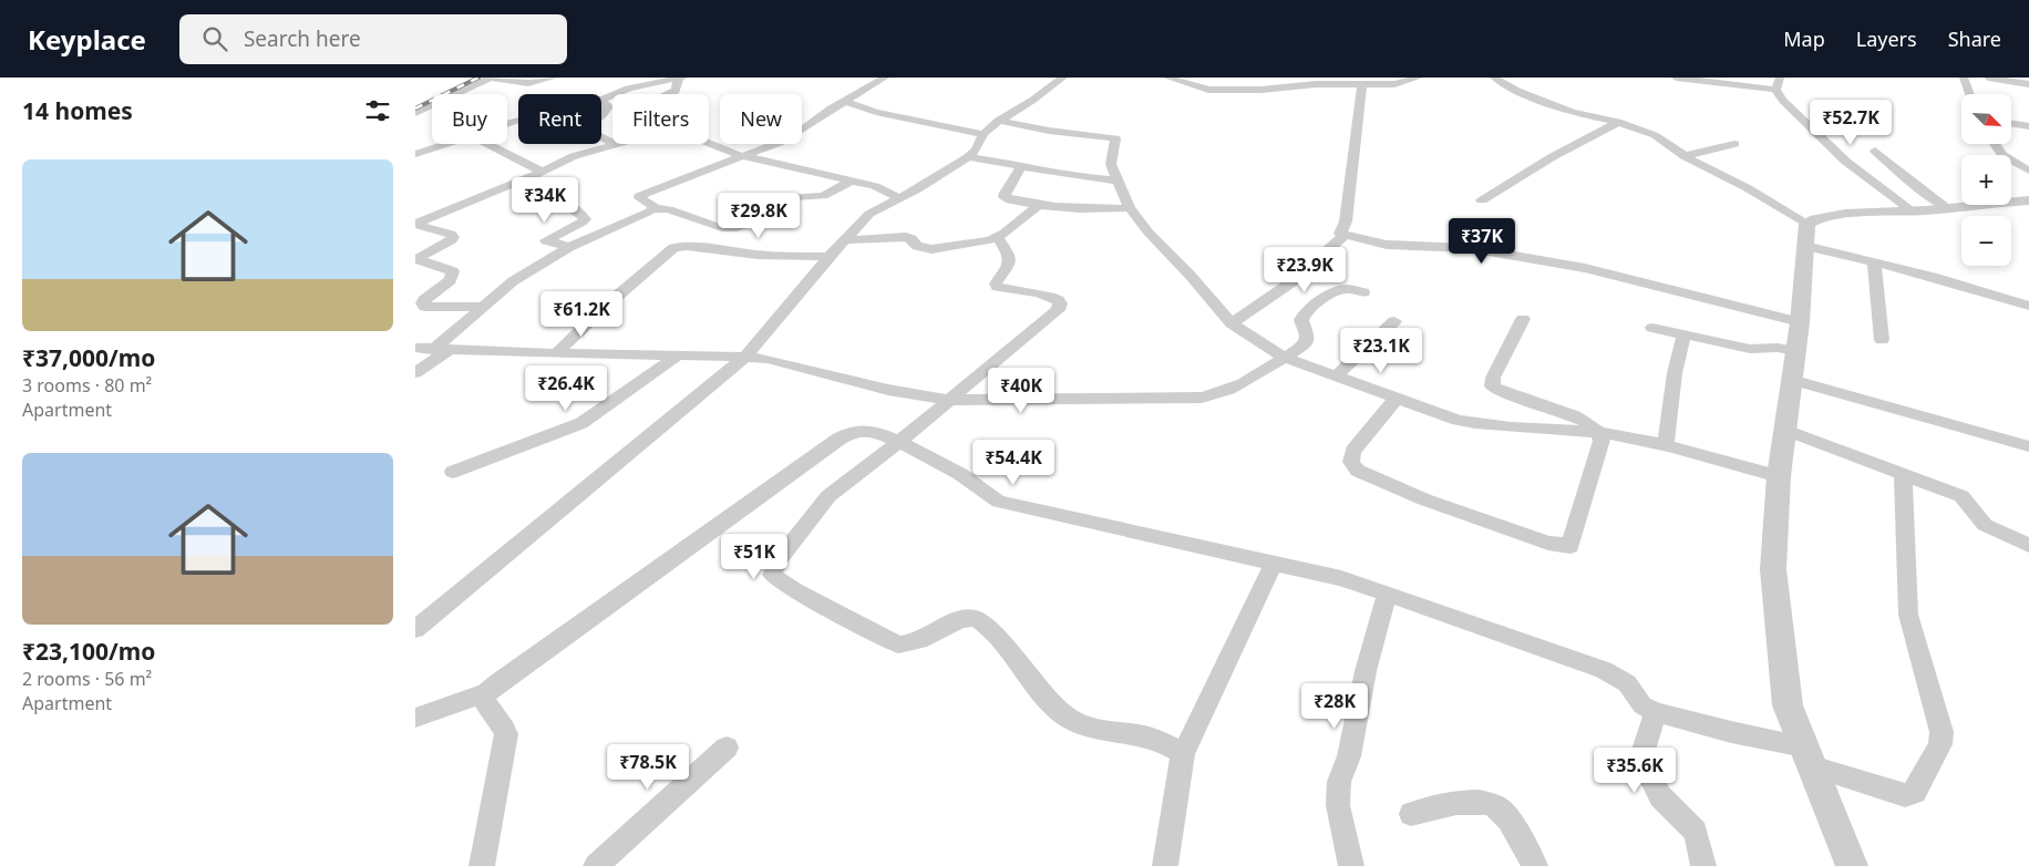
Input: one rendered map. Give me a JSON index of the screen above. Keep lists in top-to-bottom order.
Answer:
{
  "north": "bottom right",
  "page": {
    "header": "Keyplace",
    "search": "Search here",
    "nav": ["Map", "Layers", "Share"],
    "heading": "14 homes",
    "map_buttons": ["+", "−"],
    "chip": [
      "Buy",
      "Rent",
      "Filters",
      "New"
    ],
    "price": [
      "₹52.7K",
      "₹34K",
      "₹29.8K",
      "₹37K",
      "₹23.9K",
      "₹61.2K",
      "₹23.1K",
      "₹26.4K",
      "₹40K",
      "₹54.4K",
      "₹51K",
      "₹28K",
      "₹78.5K",
      "₹35.6K"
    ],
    "list": [
      {
        "name": "₹37,000/mo",
        "note": "3 rooms · 80 m² · Apartment"
      },
      {
        "name": "₹23,100/mo",
        "note": "2 rooms · 56 m² · Apartment"
      }
    ]
  }
}
